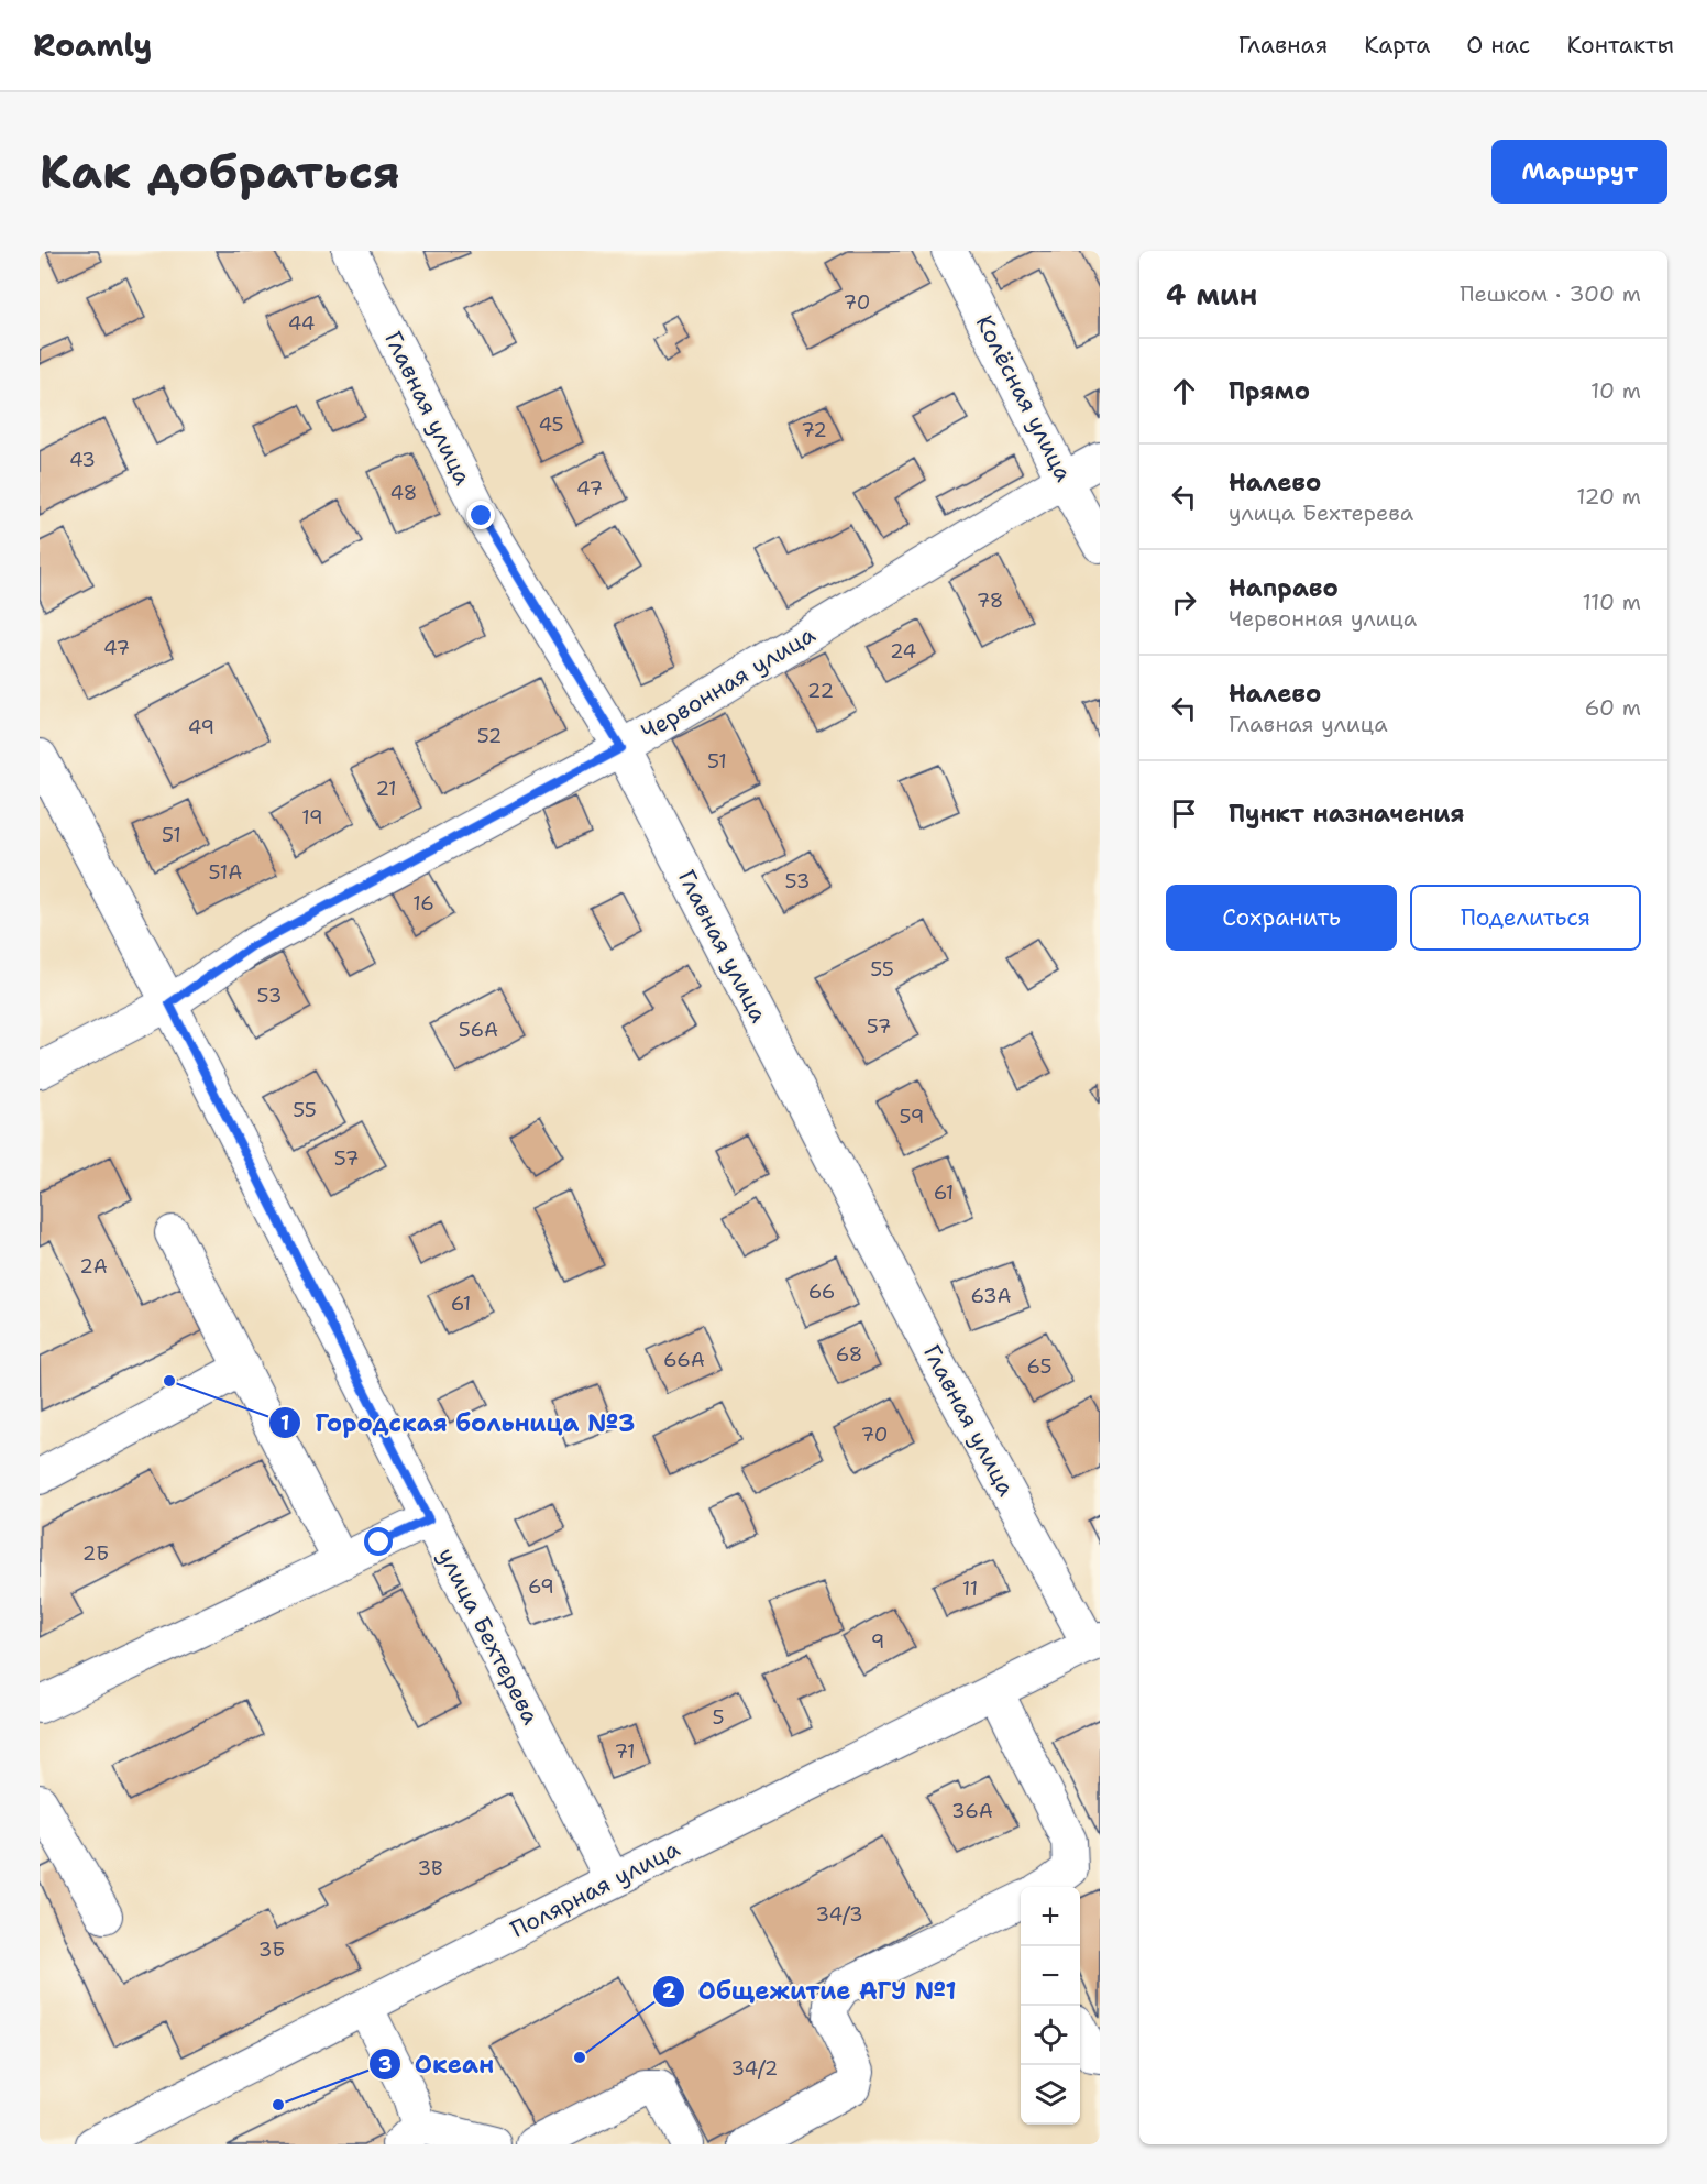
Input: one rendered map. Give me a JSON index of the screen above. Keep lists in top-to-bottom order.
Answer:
{
  "streets": {
    "street": [
      "Колёсная улица",
      "Главная улица",
      "Червонная улица",
      "улица Бехтерева",
      "Полярная улица"
    ]
  },
  "crossings": [
    ["Колёсная улица", "Червонная улица"],
    ["Главная улица", "Червонная улица"],
    ["Главная улица", "Полярная улица"],
    ["Червонная улица", "улица Бехтерева"],
    ["улица Бехтерева", "Полярная улица"]
  ],
  "places": ["Городская больница №3", "Общежитие АГУ №1", "Океан"],
  "house_numbers": [
    "70",
    "44",
    "45",
    "72",
    "43",
    "47",
    "48",
    "78",
    "47",
    "24",
    "22",
    "49",
    "52",
    "51",
    "21",
    "19",
    "51",
    "51А",
    "53",
    "16",
    "55",
    "53",
    "57",
    "56А",
    "55",
    "59",
    "57",
    "61",
    "2А",
    "66",
    "63А",
    "61",
    "68",
    "66А",
    "65",
    "70",
    "2Б",
    "69",
    "11",
    "9",
    "5",
    "71",
    "36А",
    "3В",
    "34/3",
    "3Б",
    "34/2"
  ],
  "page": {
    "header": "Roamly",
    "nav": [
      "Главная",
      "Карта",
      "О нас",
      "Контакты"
    ],
    "buttons": [
      "Маршрут",
      ["Сохранить", "Поделиться"]
    ],
    "title": "Как добраться",
    "heading": ["4 мин", "Пешком · 300 m"],
    "list": [
      ["Прямо", "10 m"],
      ["Налево", "улица Бехтерева", "120 m"],
      ["Направо", "Червонная улица", "110 m"],
      ["Налево", "Главная улица", "60 m"],
      "Пункт назначения"
    ],
    "map_buttons": ["+", "−"]
  }
}
